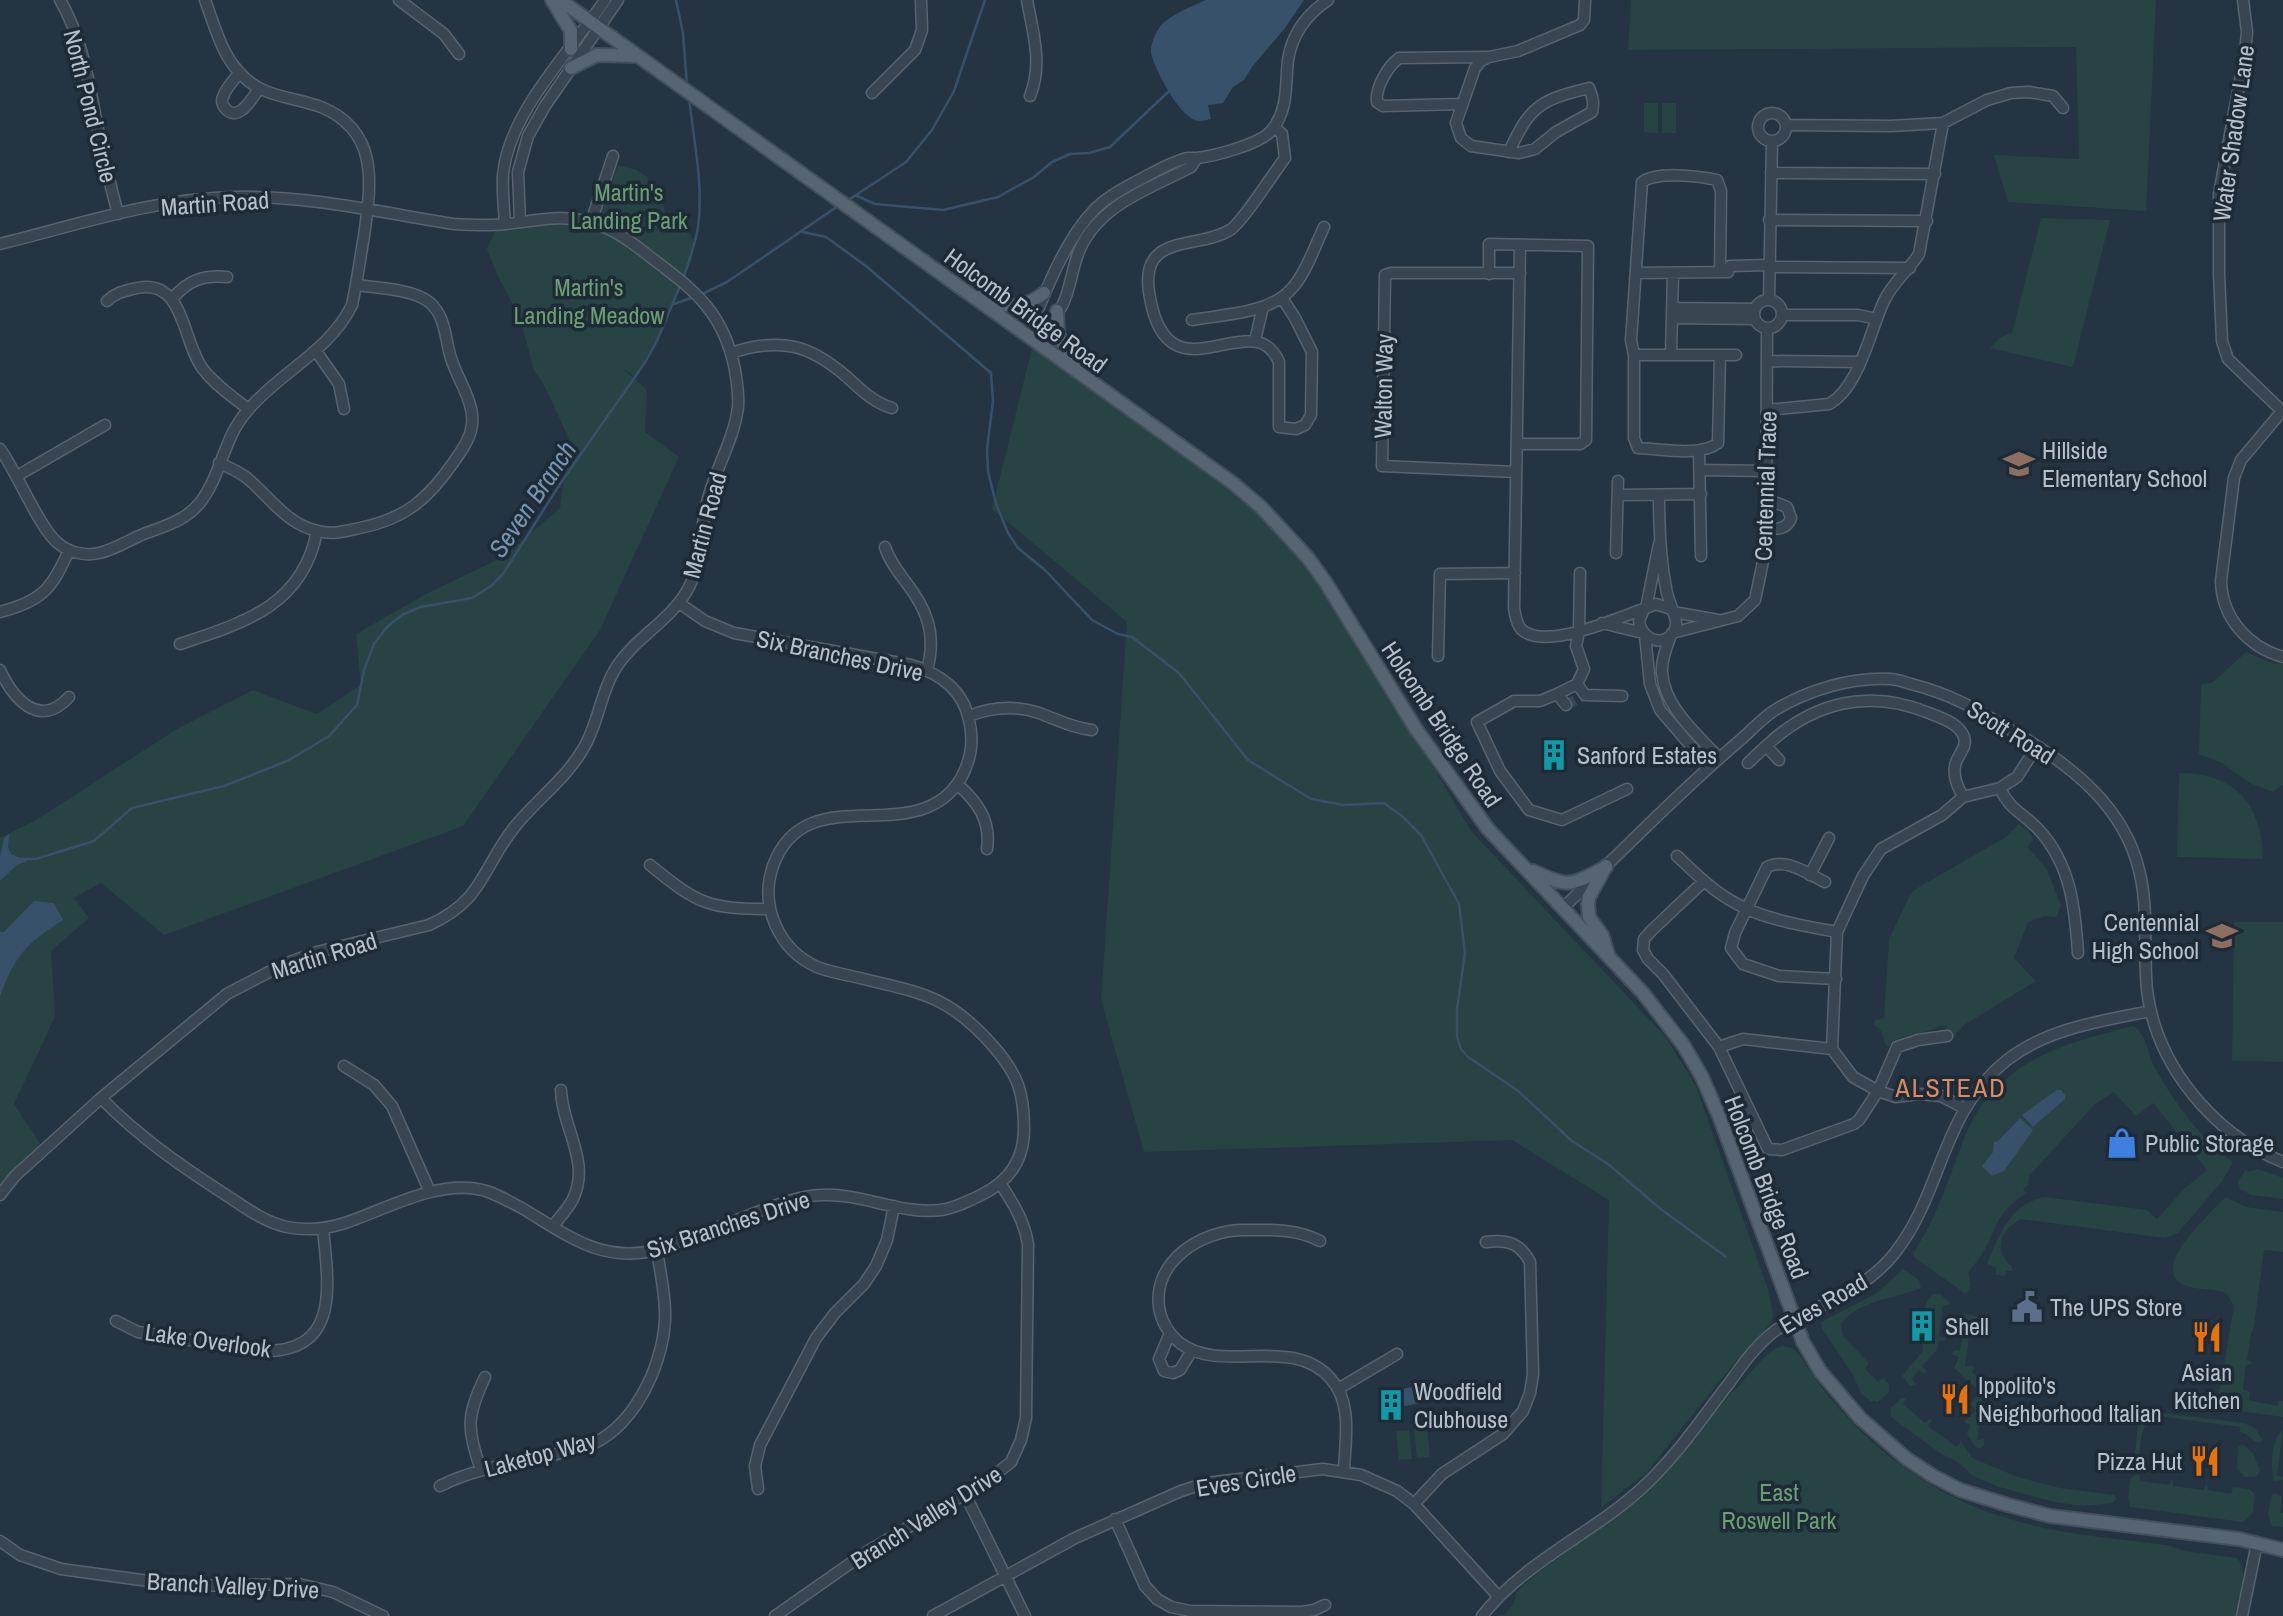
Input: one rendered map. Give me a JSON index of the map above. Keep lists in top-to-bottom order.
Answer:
{
  "streets": {
    "main road": ["Holcomb Bridge Road"],
    "street": [
      "North Pond Circle",
      "Water Shadow Lane",
      "Martin Road",
      "Walton Way",
      "Centennial Trace",
      "Six Branches Drive",
      "Scott Road",
      "Eves Road",
      "Lake Overlook",
      "Laketop Way",
      "Eves Circle",
      "Branch Valley Drive"
    ]
  },
  "crossings": [
    ["North Pond Circle", "Martin Road"],
    ["Martin Road", "Six Branches Drive"],
    ["Holcomb Bridge Road", "Scott Road"],
    ["Holcomb Bridge Road", "Eves Road"],
    ["Six Branches Drive", "Lake Overlook"],
    ["Six Branches Drive", "Laketop Way"],
    ["Six Branches Drive", "Branch Valley Drive"],
    ["Scott Road", "Eves Road"],
    ["Eves Road", "Eves Circle"]
  ],
  "districts": ["ALSTEAD"],
  "water": ["Seven Branch"],
  "parks": ["Martin's Landing Park", "Martin's Landing Meadow", "East Roswell Park"],
  "places": {
    "school or university": ["Hillside Elementary School", "Centennial High School"],
    "building": ["Sanford Estates", "Shell", "Woodfield Clubhouse"],
    "shop": ["Public Storage"],
    "public building": ["The UPS Store"],
    "restaurant": ["Asian Kitchen", "Ippolito's Neighborhood Italian", "Pizza Hut"]
  }
}
